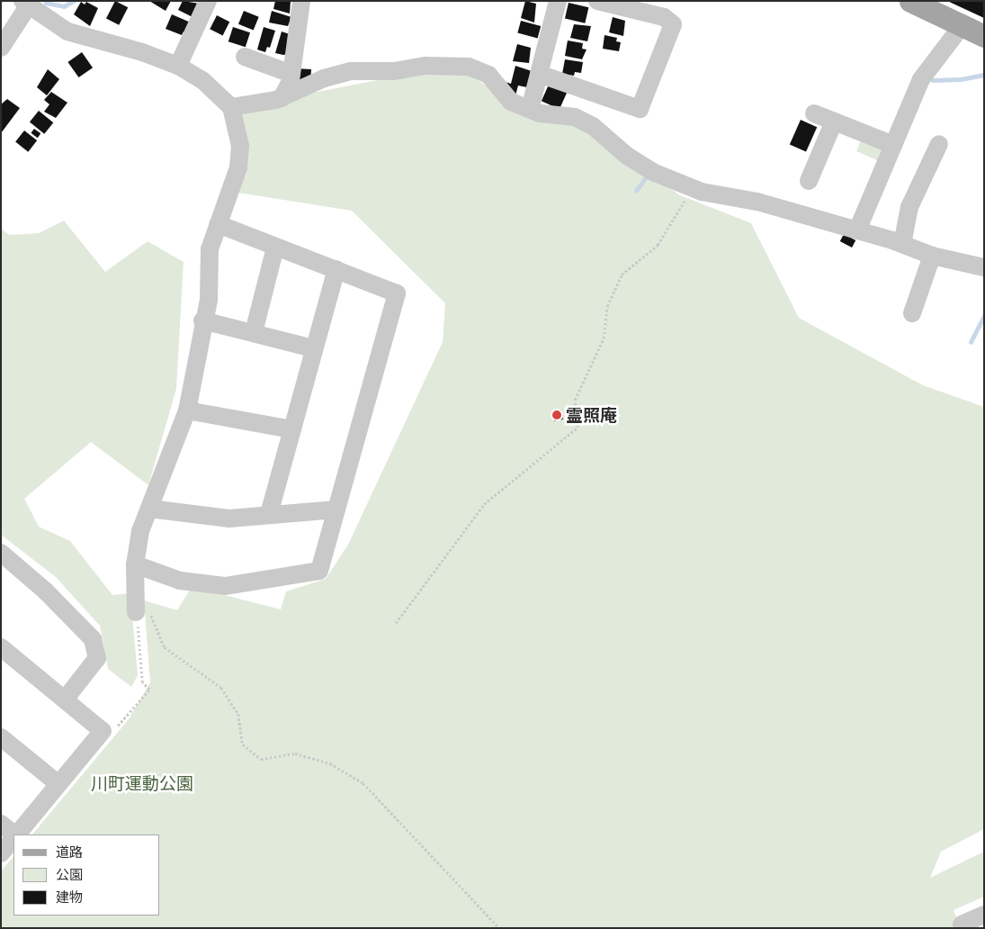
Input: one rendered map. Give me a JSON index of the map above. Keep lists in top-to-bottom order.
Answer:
{
  "parks": ["川町運動公園"],
  "places": ["霊照庵"],
  "legend": ["道路", "公園", "建物"]
}
